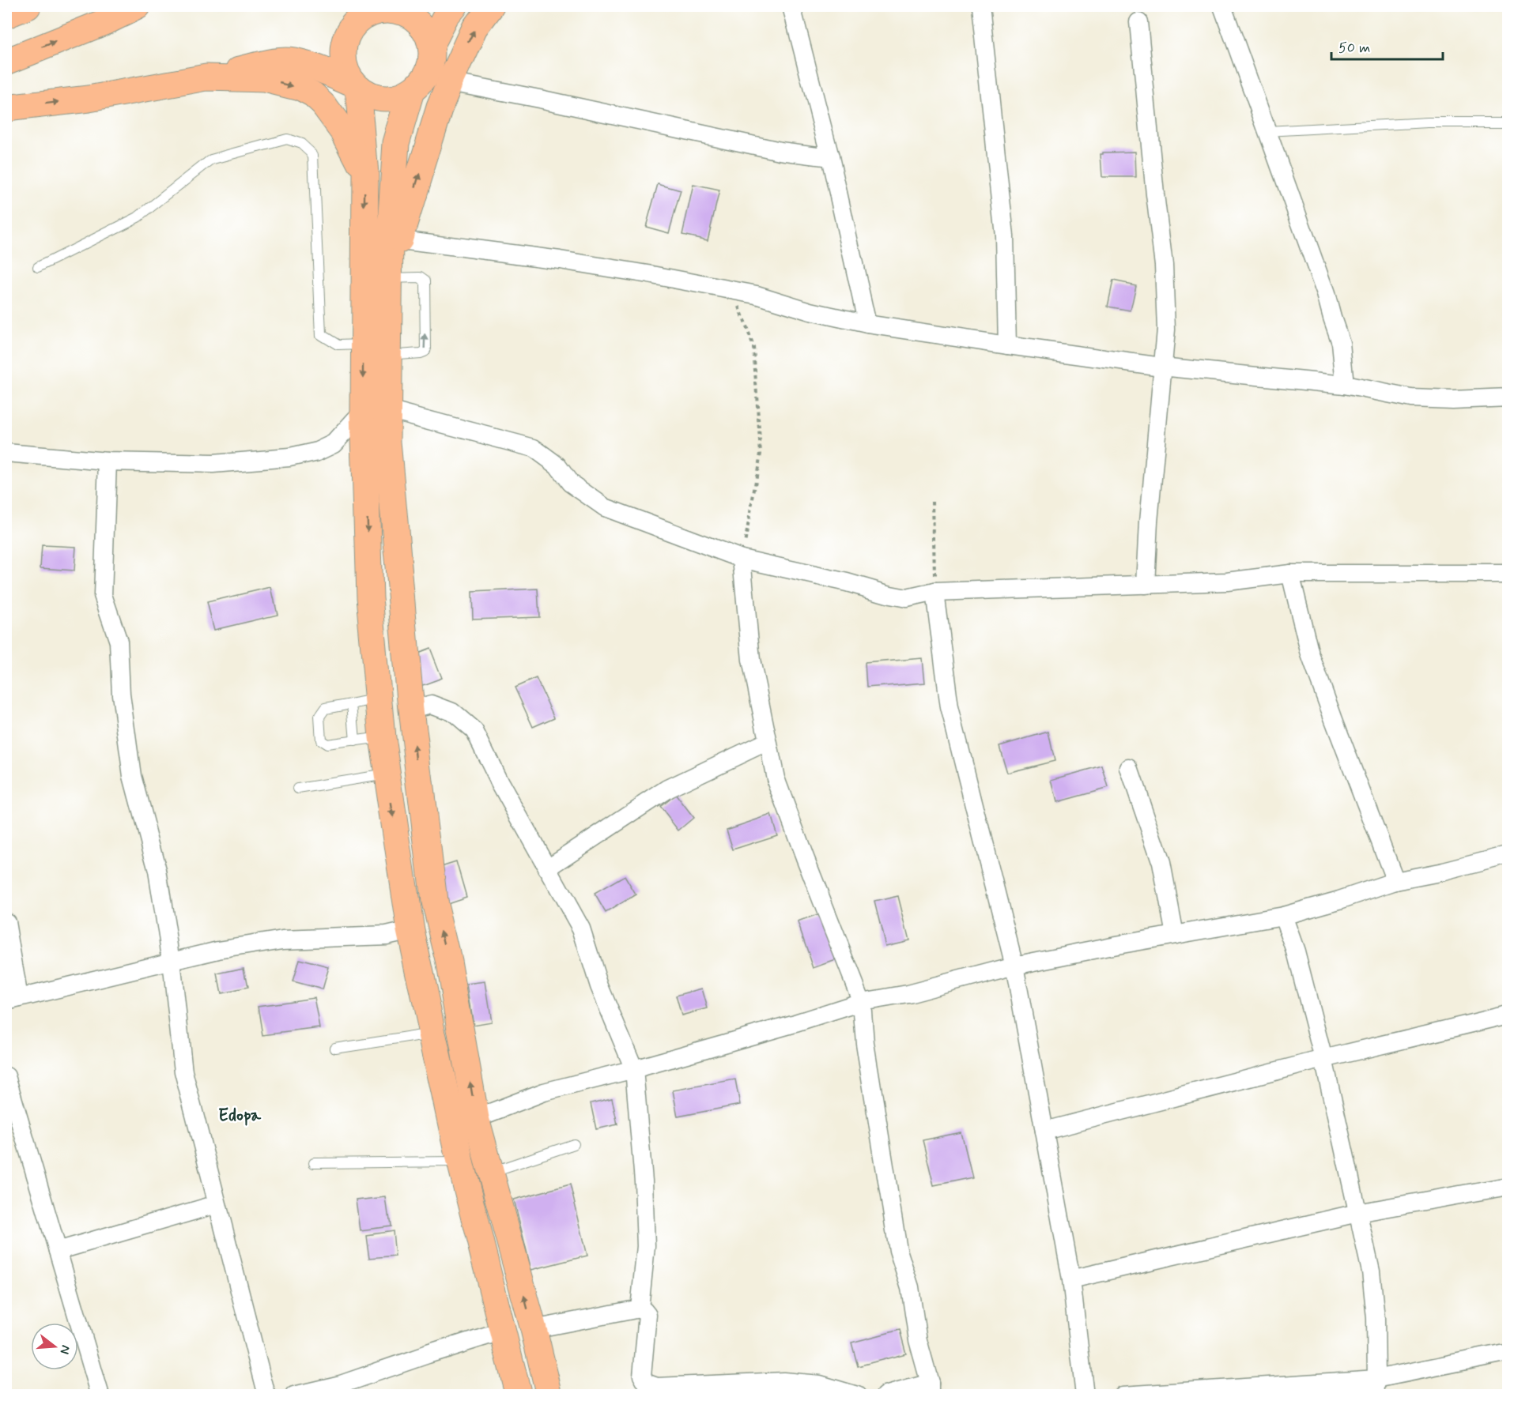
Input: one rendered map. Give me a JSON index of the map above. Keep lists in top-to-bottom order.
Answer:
{
  "districts": ["Edopa"],
  "scale_bar": "50 m",
  "north": "right"
}
